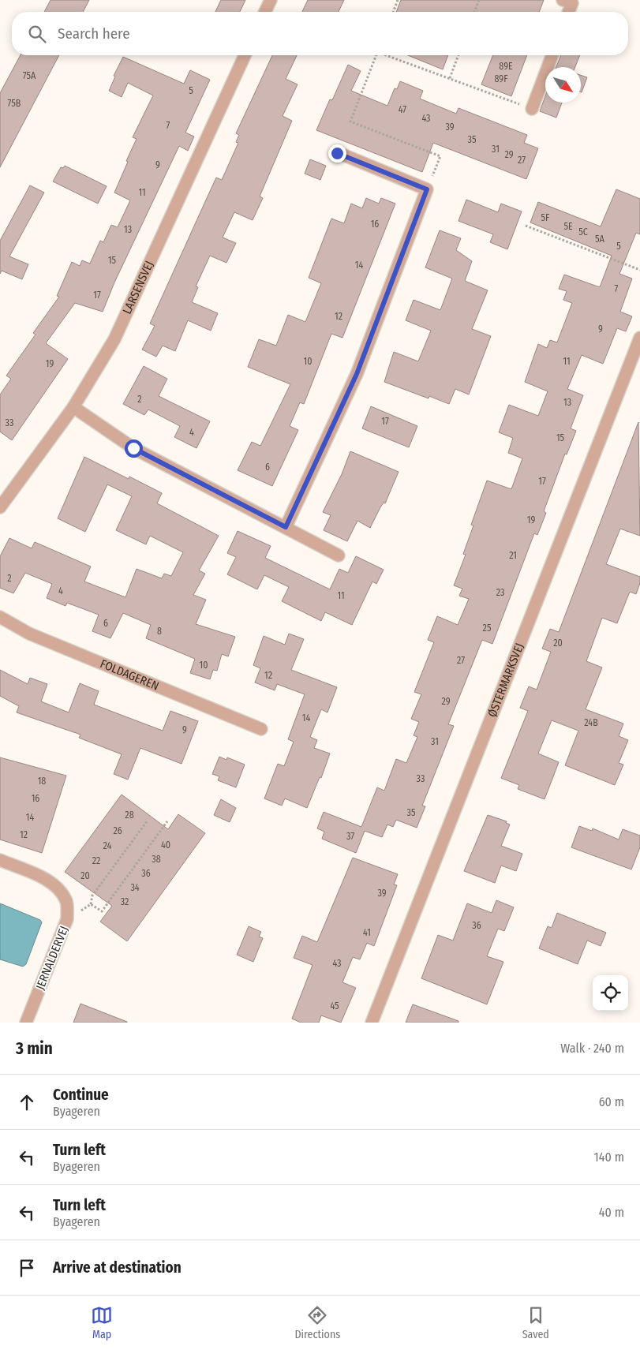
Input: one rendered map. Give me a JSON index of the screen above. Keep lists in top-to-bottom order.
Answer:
{
  "streets": {
    "street": [
      "LARSENSVEJ",
      "FOLDAGEREN",
      "ØSTERMARKSVEJ",
      "JERNALDERVEJ"
    ]
  },
  "house_numbers": [
    "89E",
    "75A",
    "89F",
    "5",
    "75B",
    "47",
    "43",
    "7",
    "39",
    "35",
    "31",
    "29",
    "27",
    "9",
    "11",
    "5F",
    "16",
    "5E",
    "13",
    "5C",
    "5A",
    "5",
    "15",
    "14",
    "7",
    "17",
    "12",
    "9",
    "10",
    "11",
    "19",
    "2",
    "13",
    "17",
    "33",
    "4",
    "15",
    "6",
    "17",
    "19",
    "21",
    "2",
    "4",
    "23",
    "11",
    "6",
    "25",
    "8",
    "20",
    "27",
    "10",
    "12",
    "29",
    "14",
    "24B",
    "9",
    "31",
    "33",
    "18",
    "16",
    "35",
    "28",
    "14",
    "26",
    "12",
    "37",
    "40",
    "24",
    "38",
    "22",
    "36",
    "20",
    "34",
    "39",
    "32",
    "36",
    "41",
    "43",
    "45"
  ],
  "north": "bottom right",
  "page": {
    "search": "Search here",
    "heading": ["3 min", "Walk · 240 m"],
    "list": [
      ["Continue", "Byageren", "60 m"],
      ["Turn left", "Byageren", "140 m"],
      ["Turn left", "Byageren", "40 m"],
      "Arrive at destination"
    ],
    "nav": ["Map", "Directions", "Saved"]
  }
}
